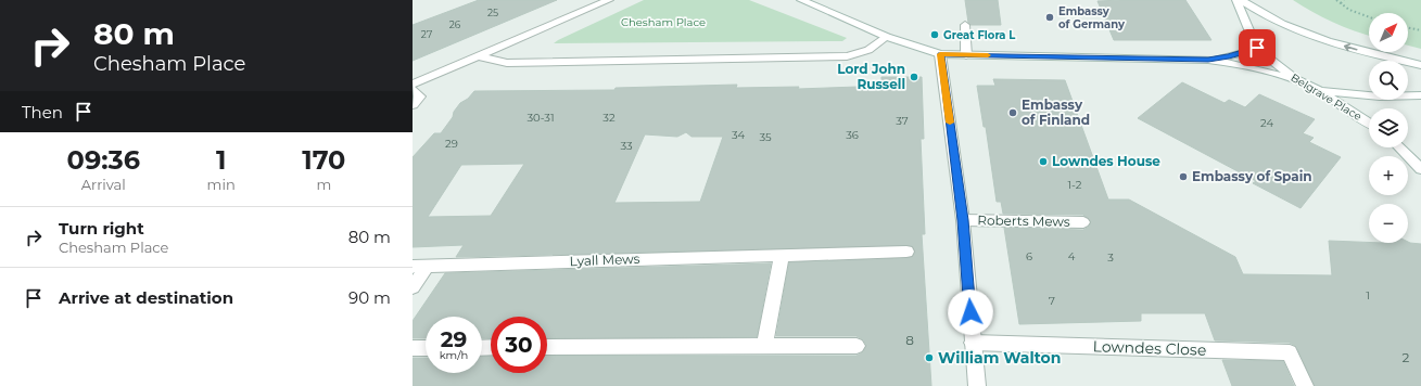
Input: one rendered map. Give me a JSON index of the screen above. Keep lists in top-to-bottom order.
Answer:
{
  "streets": {
    "main road": [
      "Belgrave Place",
      "Roberts Mews",
      "Lyall Mews",
      "Lowndes Close"
    ]
  },
  "parks": ["Chesham Place"],
  "places": [
    "Embassy of Germany",
    "Great Flora L",
    "Lord John Russell",
    "Embassy of Finland",
    "Lowndes House",
    "Embassy of Spain",
    "William Walton"
  ],
  "house_numbers": [
    "25",
    "26",
    "27",
    "30-31",
    "32",
    "37",
    "24",
    "34",
    "36",
    "35",
    "29",
    "33",
    "1-2",
    "6",
    "4",
    "3",
    "1",
    "7",
    "8",
    "2"
  ],
  "north": "top right",
  "page": {
    "turn": ["80 m", "Chesham Place"],
    "map_buttons": ["+", "−"],
    "then": "Then",
    "eta": [
      "09:36",
      "Arrival",
      "1",
      "min",
      "170",
      "m"
    ],
    "list": [
      {
        "name": "Turn right",
        "note": "Chesham Place",
        "value": "80 m"
      },
      {
        "name": "Arrive at destination",
        "value": "90 m"
      }
    ],
    "speed": "29 km/h",
    "limit": "30"
  }
}
